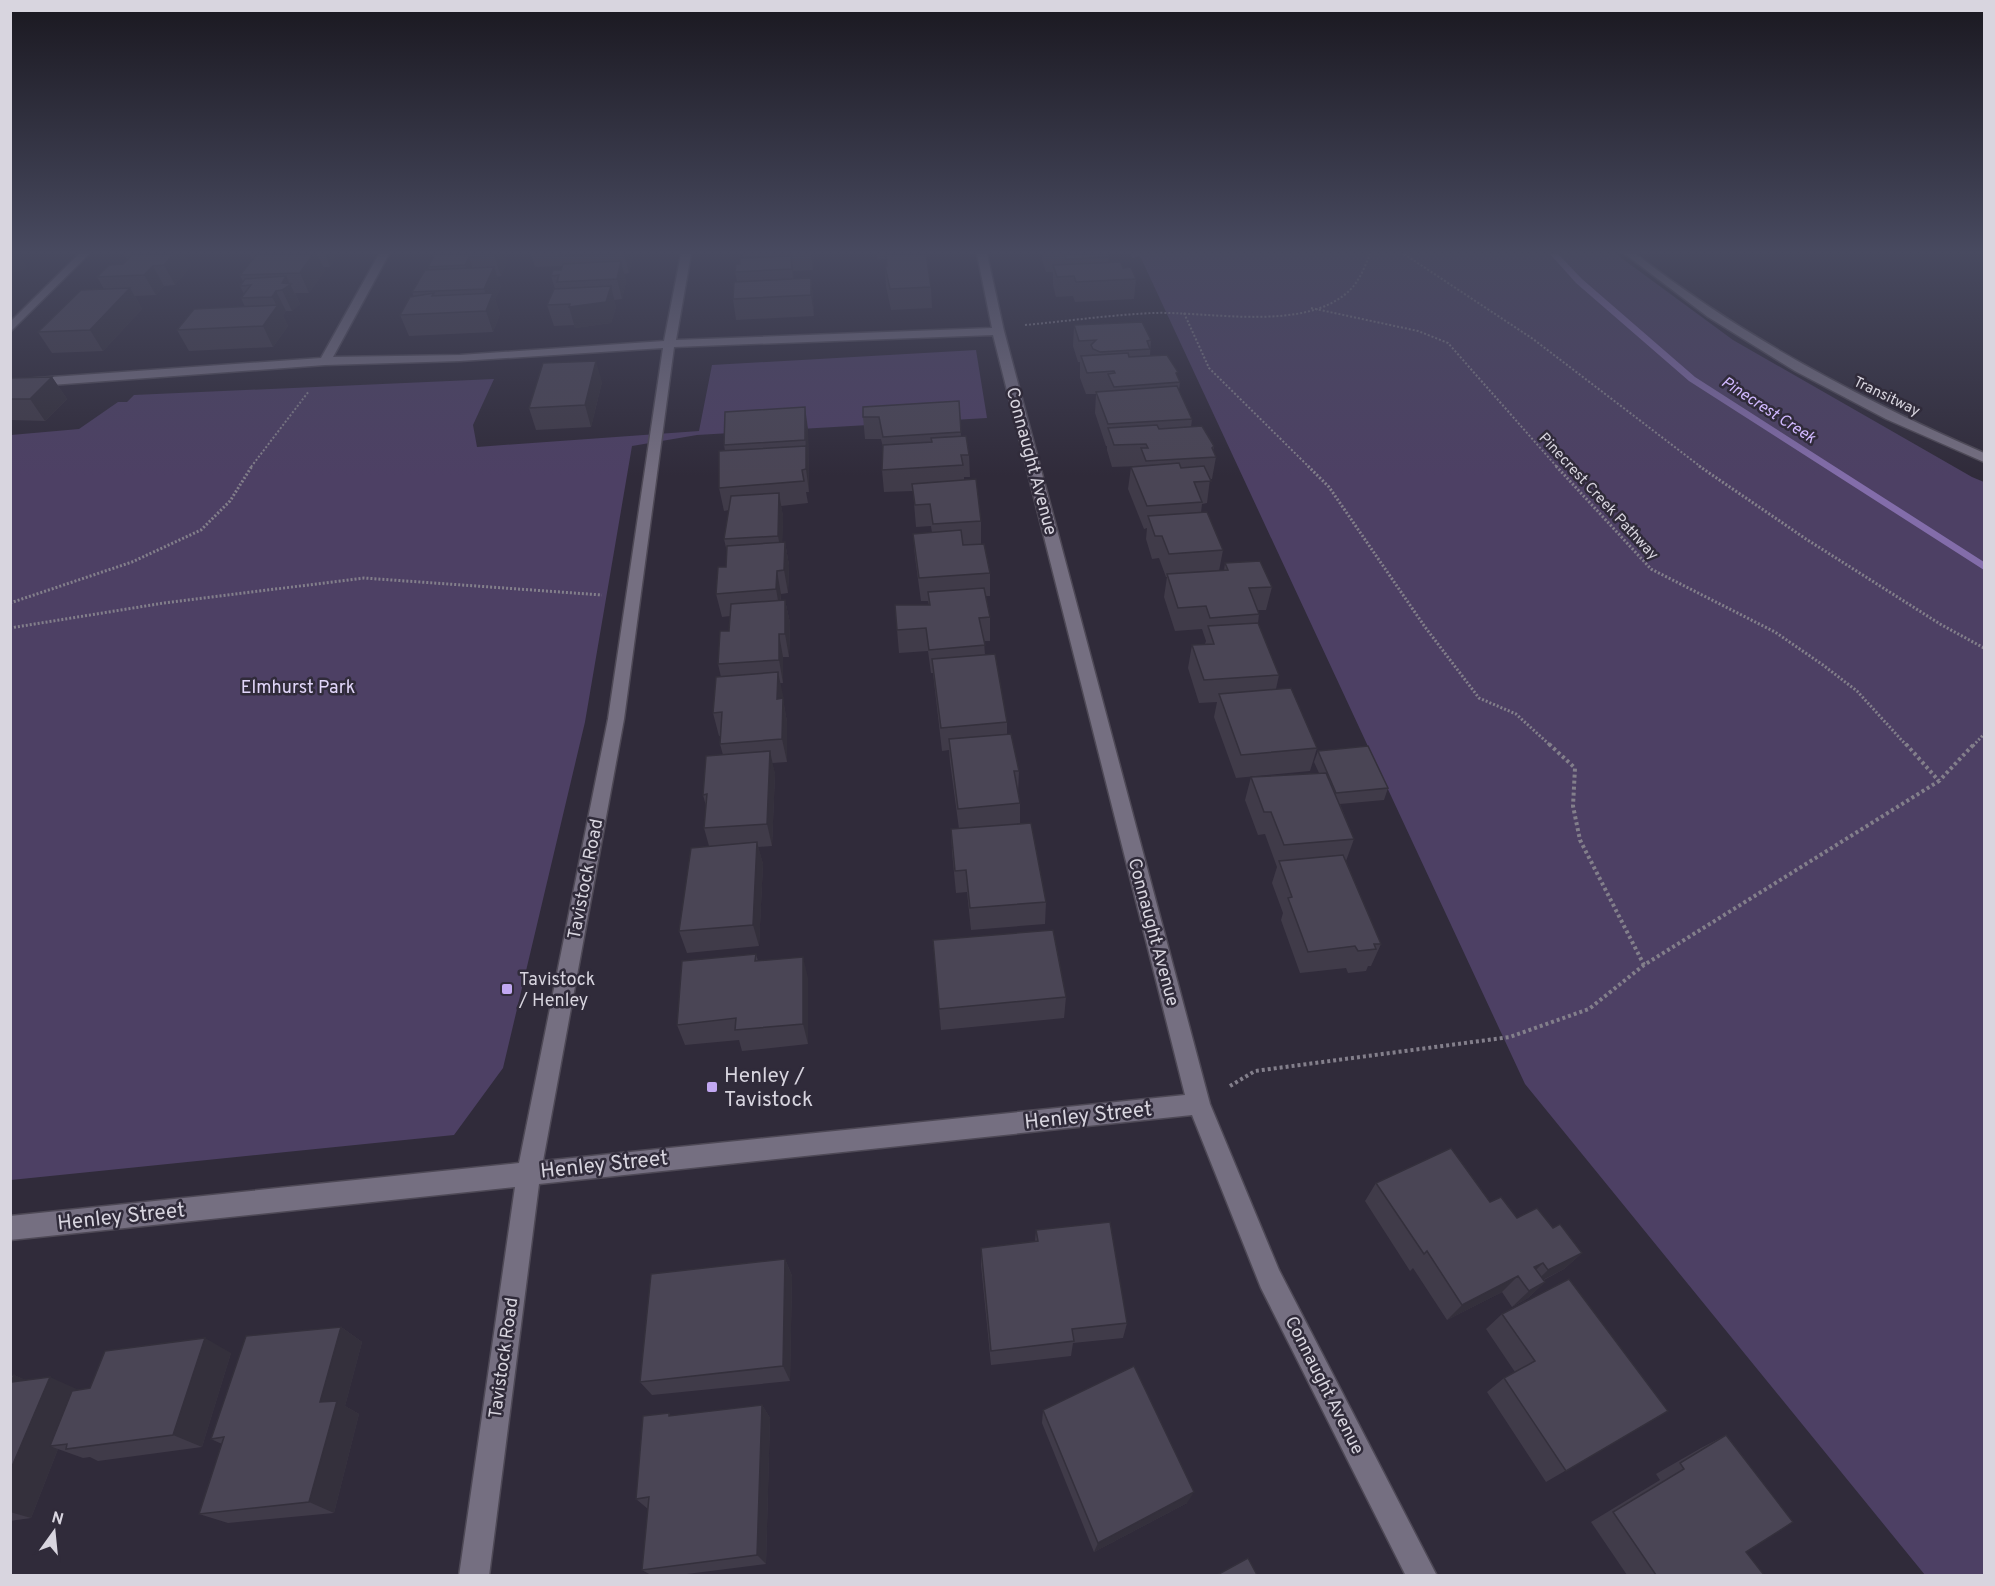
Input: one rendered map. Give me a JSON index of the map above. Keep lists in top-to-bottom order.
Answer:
{
  "streets": {
    "street": [
      "Transitway",
      "Connaught Avenue",
      "Tavistock Road",
      "Henley Street"
    ],
    "path": ["Pinecrest Creek Pathway"]
  },
  "crossings": [
    ["Connaught Avenue", "Henley Street"],
    ["Tavistock Road", "Henley Street"]
  ],
  "water": ["Pinecrest Creek"],
  "parks": ["Elmhurst Park"],
  "places": {
    "transit": ["Tavistock / Henley", "Henley / Tavistock"]
  },
  "north": "top"
}
